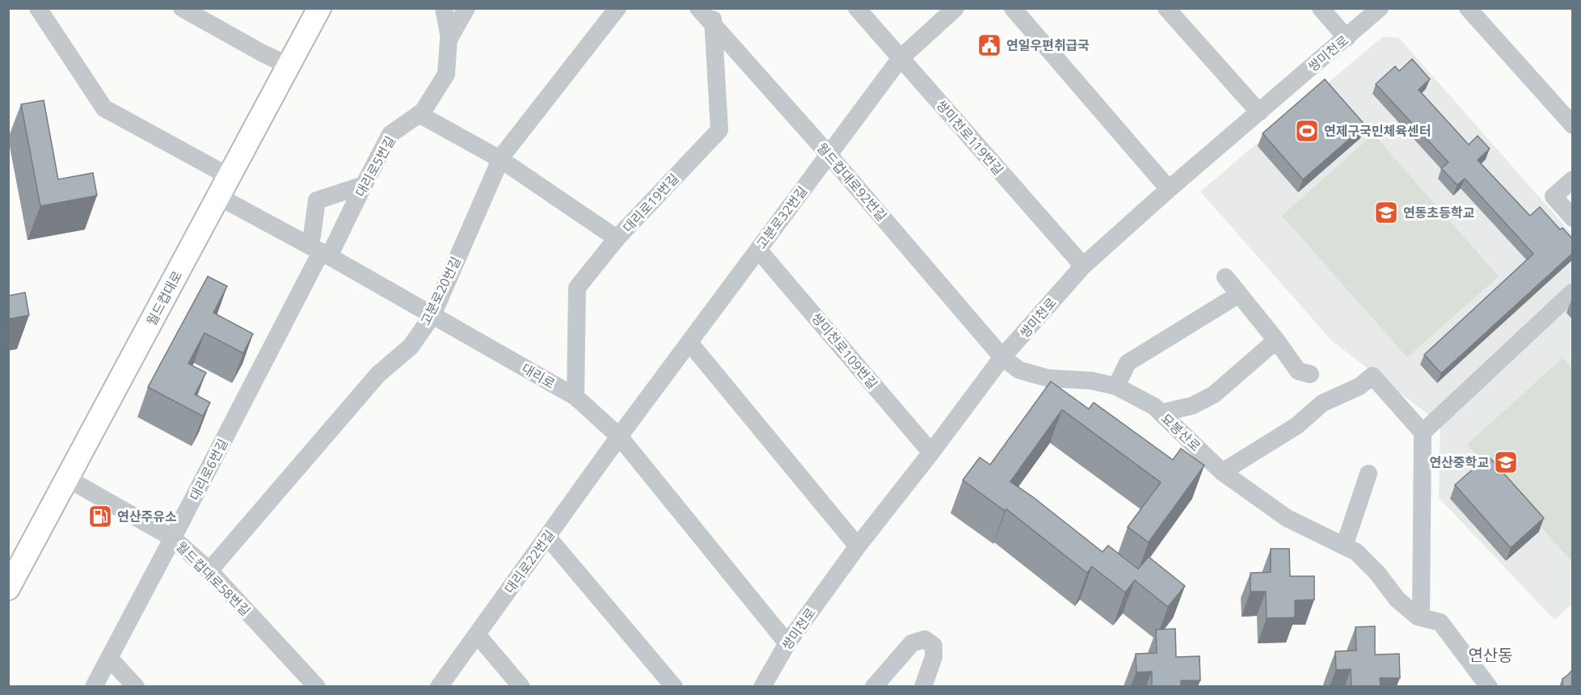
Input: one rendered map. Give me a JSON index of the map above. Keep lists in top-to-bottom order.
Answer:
{
  "streets": {
    "main road": ["월드컵대로"],
    "street": [
      "쌍미천로",
      "쌍미천로119번길",
      "대리로5번길",
      "월드컵대로92번길",
      "대리로19번길",
      "고분로32번길",
      "고분로20번길",
      "쌍미천로109번길",
      "대리로",
      "묘봉산로",
      "대리로6번길",
      "대리로22번길",
      "월드컵대로58번길"
    ]
  },
  "crossings": [
    ["쌍미천로", "쌍미천로119번길"],
    ["쌍미천로", "월드컵대로92번길"],
    ["쌍미천로", "쌍미천로109번길"],
    ["쌍미천로", "대리로"],
    ["쌍미천로", "묘봉산로"],
    ["쌍미천로119번길", "고분로32번길"],
    ["대리로5번길", "대리로"],
    ["대리로5번길", "대리로6번길"],
    ["월드컵대로92번길", "대리로19번길"],
    ["월드컵대로92번길", "고분로32번길"],
    ["월드컵대로92번길", "묘봉산로"],
    ["대리로19번길", "대리로"],
    ["고분로32번길", "쌍미천로109번길"],
    ["고분로32번길", "대리로"],
    ["고분로32번길", "대리로22번길"],
    ["고분로20번길", "대리로"],
    ["고분로20번길", "월드컵대로58번길"],
    ["월드컵대로", "대리로"],
    ["월드컵대로", "월드컵대로58번길"],
    ["대리로", "대리로6번길"],
    ["대리로", "대리로22번길"],
    ["대리로6번길", "월드컵대로58번길"]
  ],
  "districts": ["연산동"],
  "places": {
    "public building": ["연일우편취급국"],
    "sports": ["연제구국민체육센터"],
    "school or university": ["연동초등학교", "연산중학교"],
    "fuel station": ["연산주유소"]
  }
}
